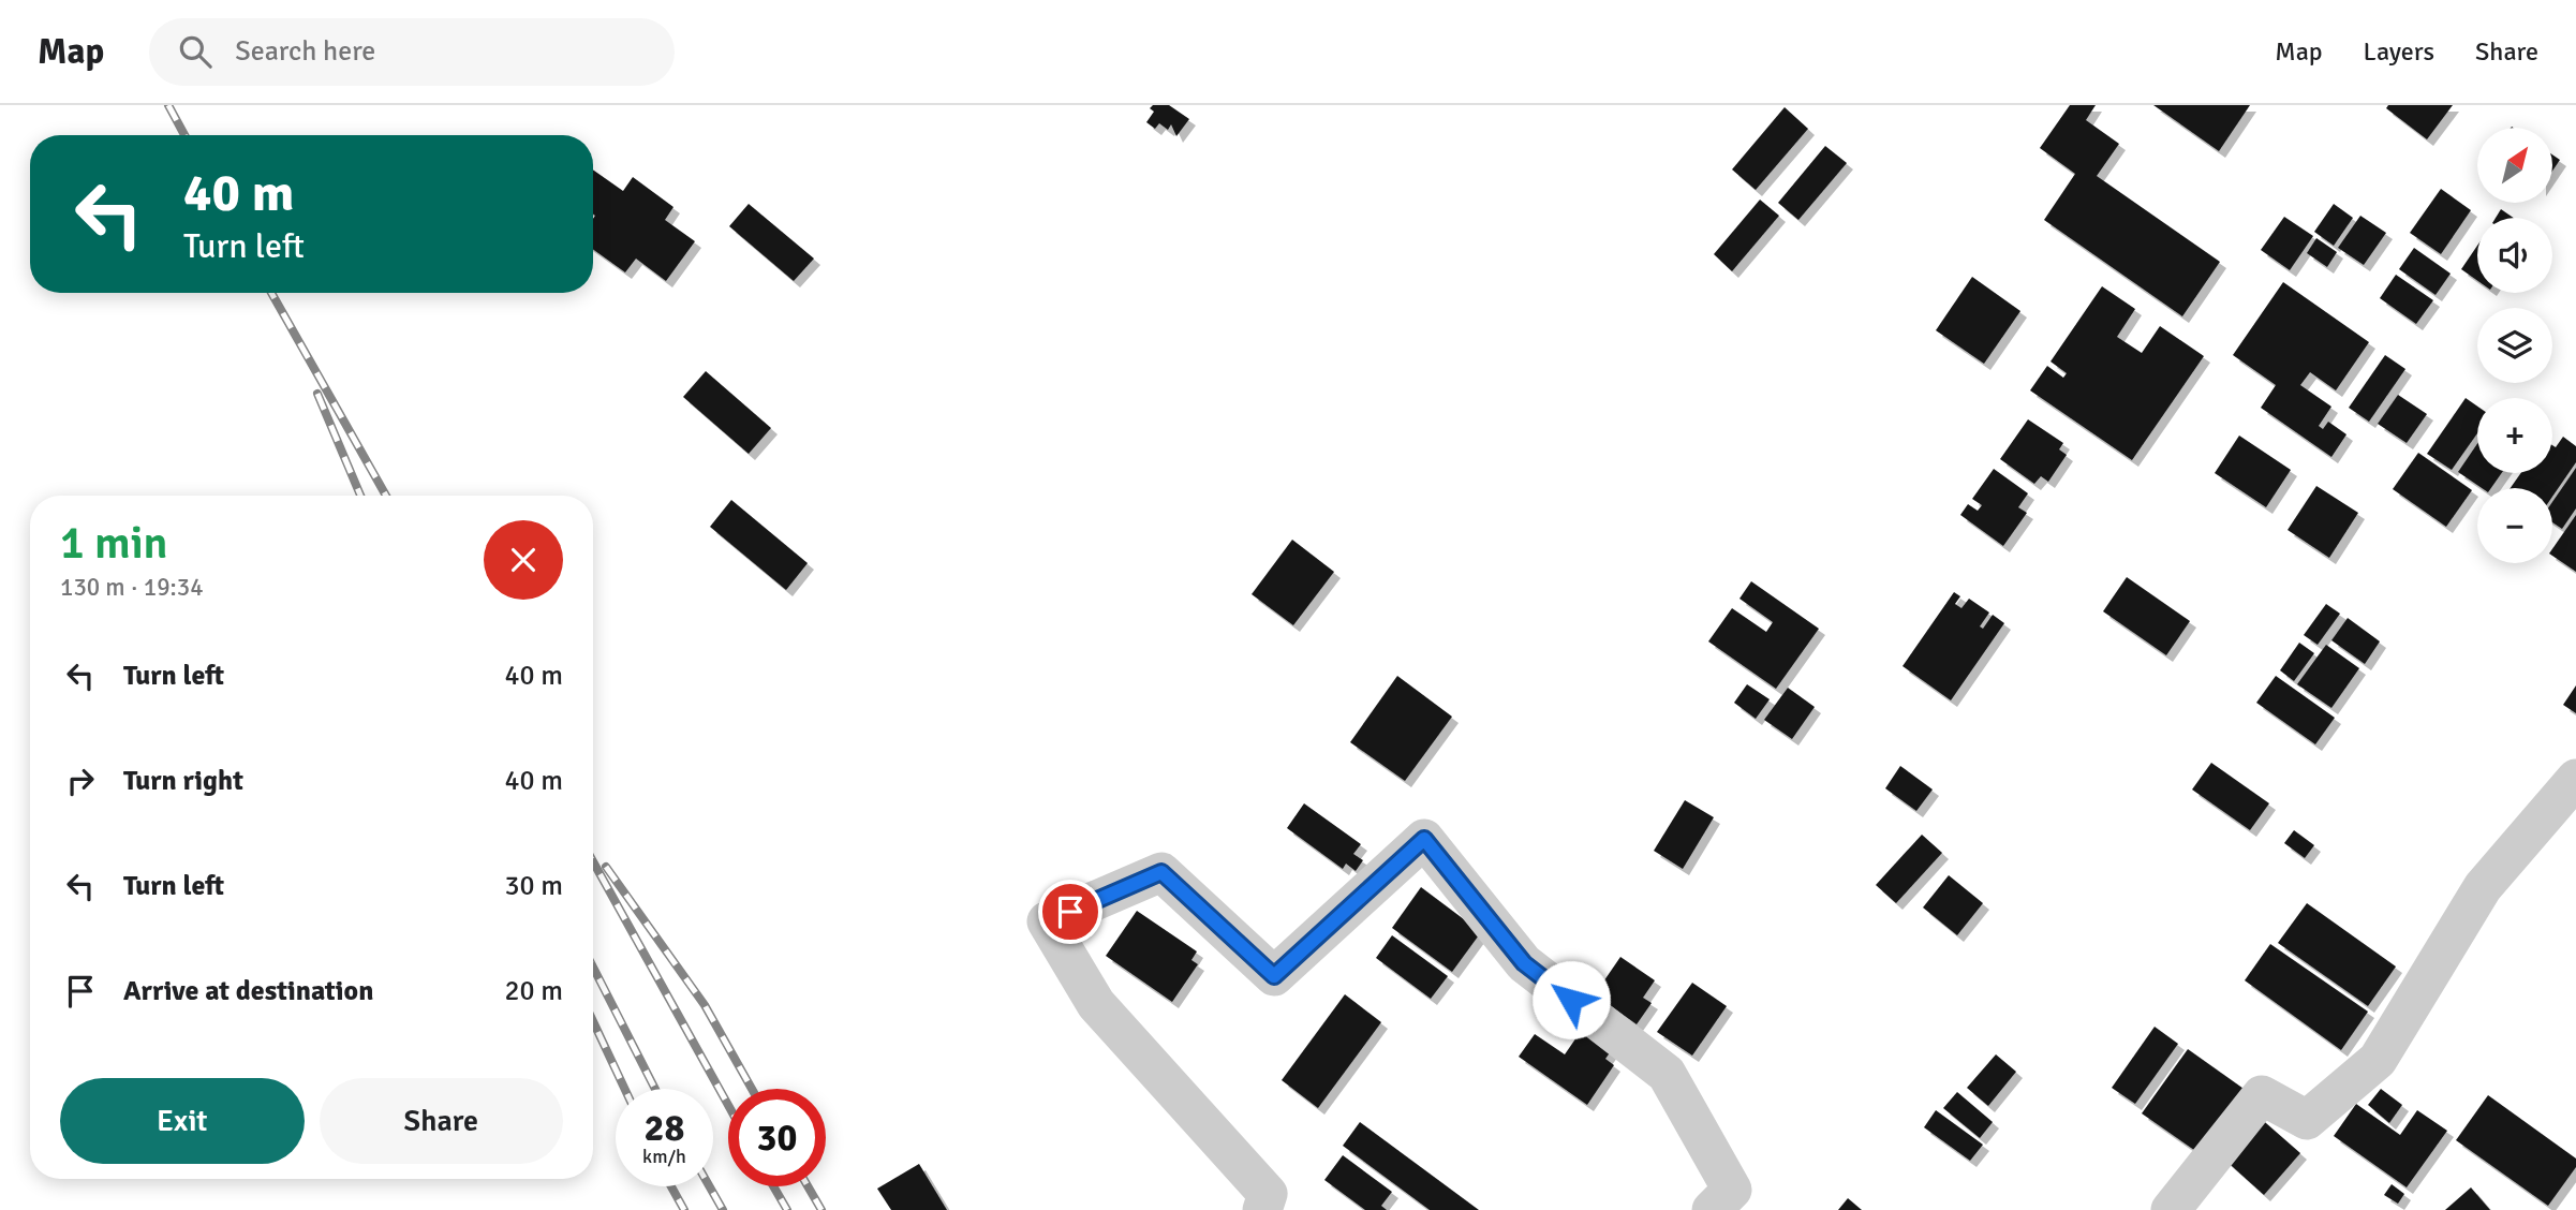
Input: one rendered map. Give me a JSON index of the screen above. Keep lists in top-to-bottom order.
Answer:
{
  "north": "top right",
  "page": {
    "header": "Map",
    "search": "Search here",
    "nav": ["Map", "Layers", "Share"],
    "map_buttons": ["+", "−"],
    "turn": ["40 m", "Turn left"],
    "heading": ["1 min", "130 m · 19:34"],
    "list": [
      {
        "name": "Turn left",
        "value": "40 m"
      },
      {
        "name": "Turn right",
        "value": "40 m"
      },
      {
        "name": "Turn left",
        "value": "30 m"
      },
      {
        "name": "Arrive at destination",
        "value": "20 m"
      }
    ],
    "buttons": ["Exit", "Share"],
    "speed": "28 km/h",
    "limit": "30"
  }
}
